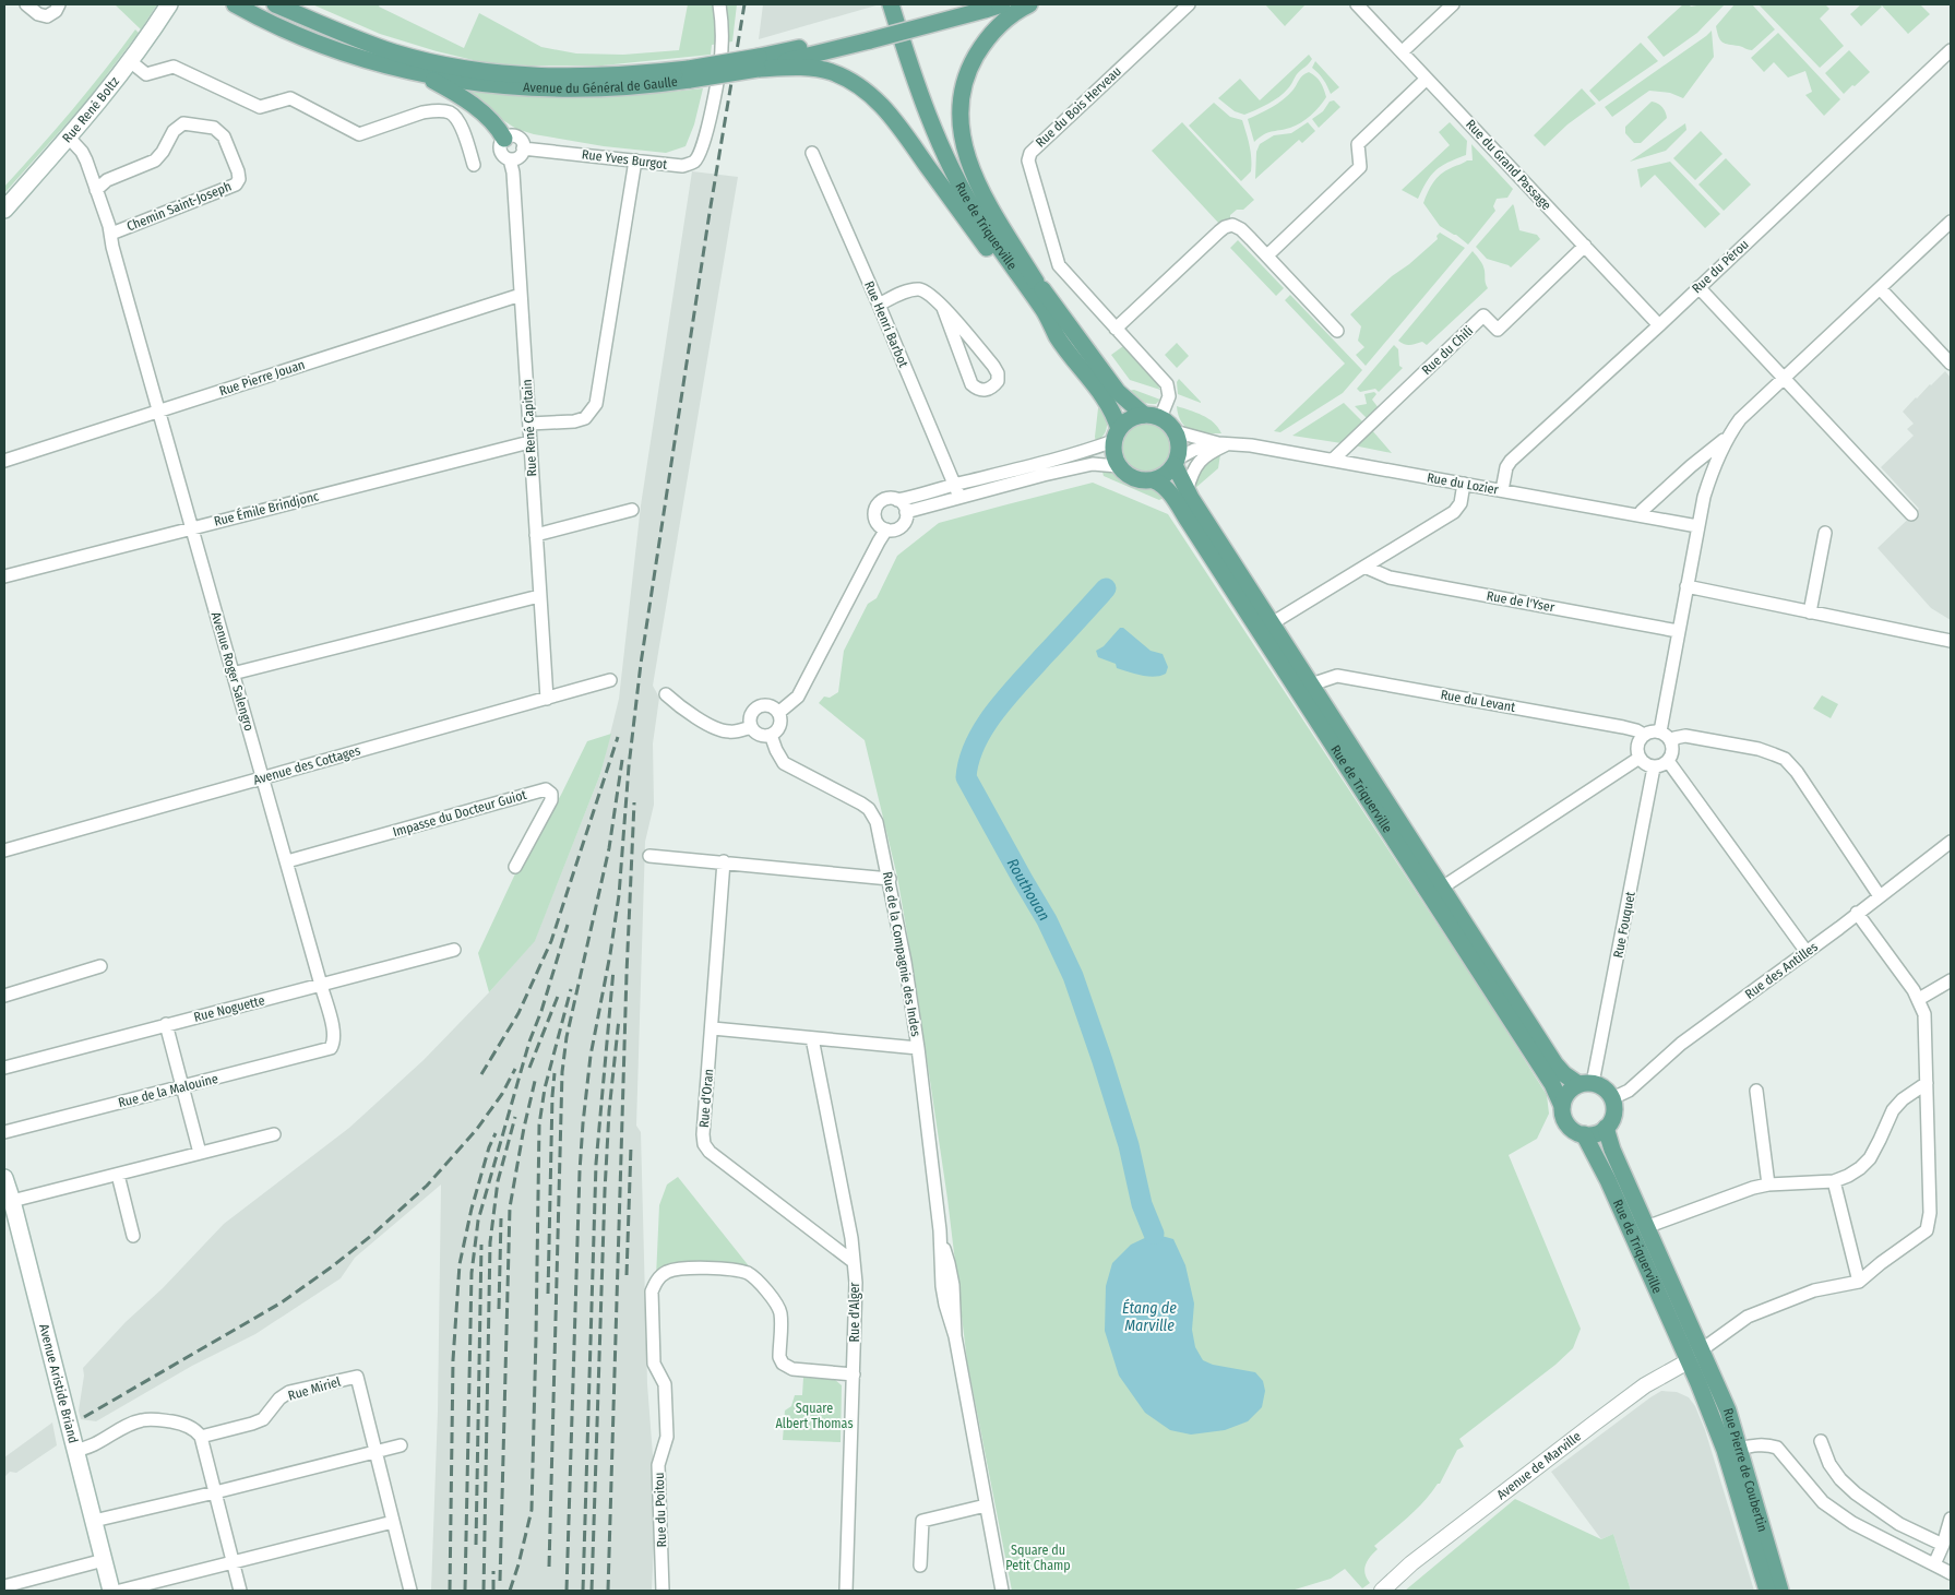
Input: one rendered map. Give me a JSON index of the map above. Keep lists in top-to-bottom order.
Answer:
{
  "streets": {
    "main road": [
      "Avenue du Général de Gaulle",
      "Rue René Boltz",
      "Rue de Triquerville",
      "Avenue Aristide Briand",
      "Rue Pierre de Coubertin"
    ],
    "street": [
      "Rue du Bois Herveau",
      "Rue Yves Burgot",
      "Rue du Grand Passage",
      "Chemin Saint-Joseph",
      "Rue du Pérou",
      "Rue Henri Barbot",
      "Rue du Chili",
      "Rue Pierre Jouan",
      "Rue René Capitain",
      "Rue du Lozier",
      "Rue Émile Brindjonc",
      "Rue de l'Yser",
      "Avenue Roger Salengro",
      "Rue du Levant",
      "Avenue des Cottages",
      "Impasse du Docteur Guiot",
      "Rue Fouquet",
      "Rue de la Compagnie des Indes",
      "Rue des Antilles",
      "Rue Noguette",
      "Rue de la Malouine",
      "Rue d'Oran",
      "Rue d'Alger",
      "Rue Miriel",
      "Avenue de Marville",
      "Rue du Poitou"
    ]
  },
  "crossings": [
    ["Rue du Bois Herveau", "Rue de Triquerville"],
    ["Rue du Bois Herveau", "Rue du Lozier"],
    ["Rue René Boltz", "Avenue Roger Salengro"],
    ["Rue Yves Burgot", "Rue René Capitain"],
    ["Rue du Grand Passage", "Rue du Pérou"],
    ["Rue du Grand Passage", "Rue du Chili"],
    ["Chemin Saint-Joseph", "Avenue Roger Salengro"],
    ["Rue de Triquerville", "Rue du Lozier"],
    ["Rue de Triquerville", "Rue du Levant"],
    ["Rue de Triquerville", "Rue Fouquet"],
    ["Rue de Triquerville", "Rue des Antilles"],
    ["Rue de Triquerville", "Avenue de Marville"],
    ["Rue de Triquerville", "Rue Pierre de Coubertin"],
    ["Rue du Pérou", "Rue du Lozier"],
    ["Rue du Chili", "Rue du Lozier"],
    ["Rue Pierre Jouan", "Rue René Capitain"],
    ["Rue Pierre Jouan", "Avenue Roger Salengro"],
    ["Rue René Capitain", "Rue Émile Brindjonc"],
    ["Rue René Capitain", "Avenue des Cottages"],
    ["Rue Émile Brindjonc", "Avenue Roger Salengro"],
    ["Avenue Roger Salengro", "Avenue des Cottages"],
    ["Avenue Roger Salengro", "Impasse du Docteur Guiot"],
    ["Avenue Roger Salengro", "Rue Noguette"],
    ["Avenue Roger Salengro", "Rue de la Malouine"],
    ["Rue du Levant", "Rue Fouquet"],
    ["Rue Fouquet", "Rue des Antilles"],
    ["Rue d'Oran", "Rue d'Alger"],
    ["Rue d'Alger", "Rue du Poitou"],
    ["Avenue de Marville", "Rue Pierre de Coubertin"]
  ],
  "water": ["Routhouan", "Étang de Marville"],
  "parks": ["Square Albert Thomas", "Square du Petit Champ"]
}
